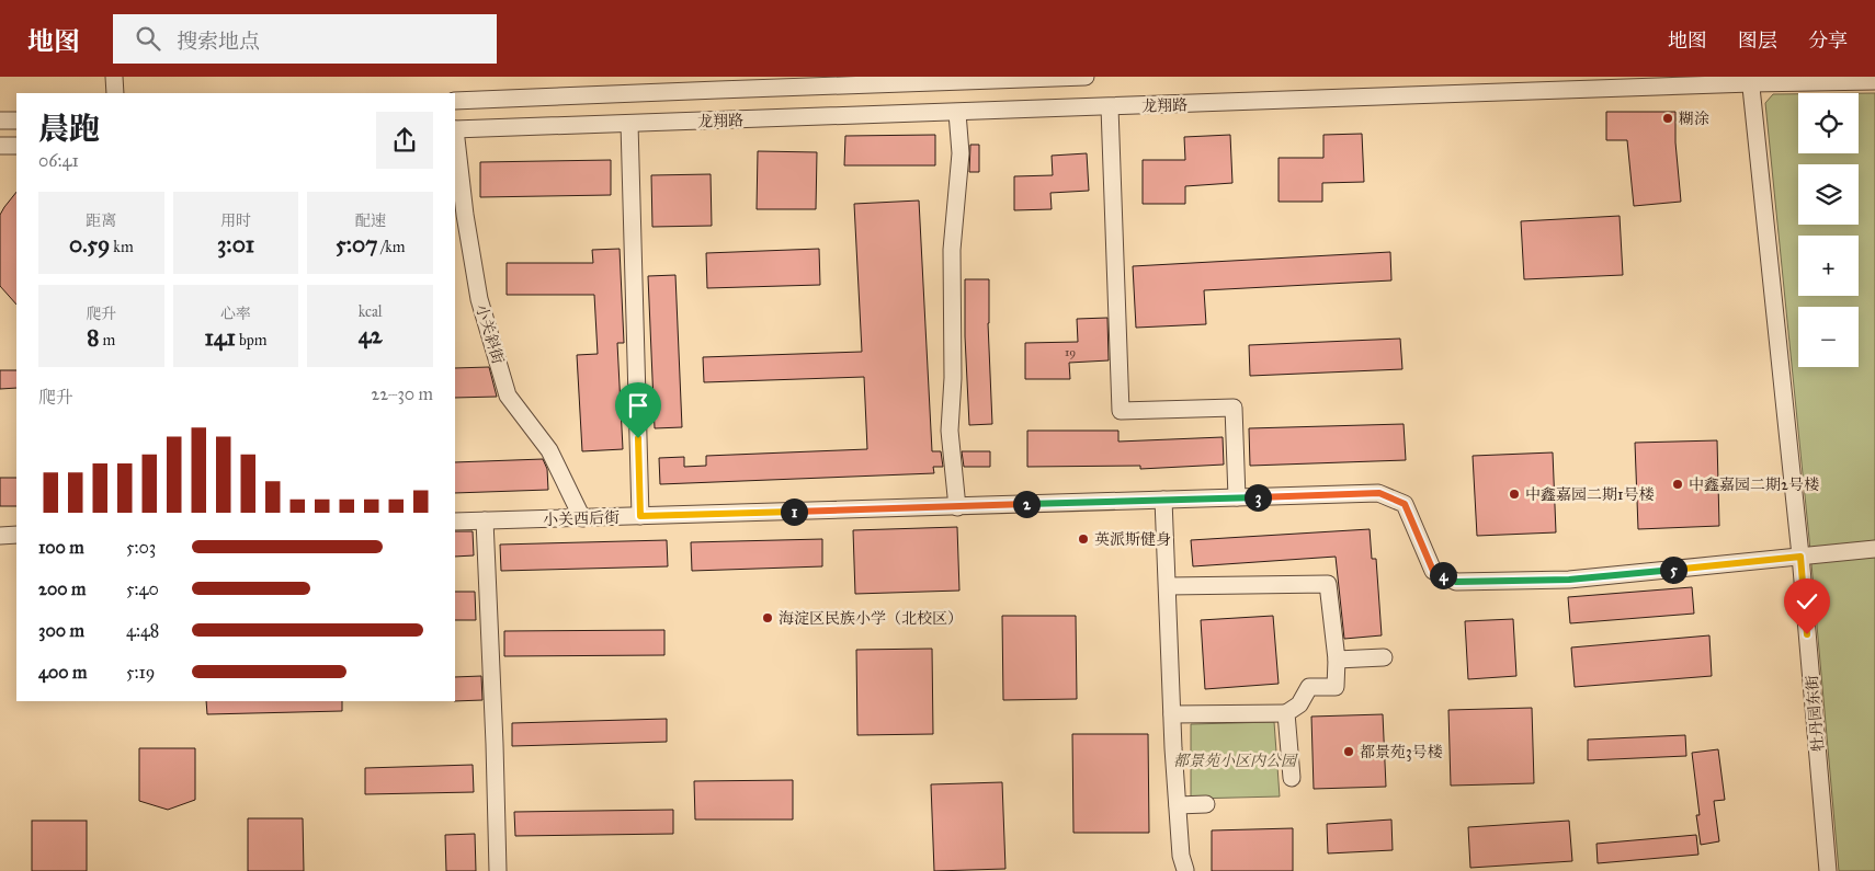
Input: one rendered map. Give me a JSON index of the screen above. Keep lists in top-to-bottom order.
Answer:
{
  "streets": {
    "street": [
      "龙翔路",
      "小关斜街",
      "小关西后街",
      "牡丹园东街"
    ]
  },
  "crossings": [
    ["龙翔路", "牡丹园东街"],
    ["小关斜街", "小关西后街"],
    ["小关西后街", "牡丹园东街"]
  ],
  "parks": ["都景苑小区内公园"],
  "places": [
    "糊涂",
    "中鑫嘉园二期2号楼",
    "中鑫嘉园二期1号楼",
    "英派斯健身",
    "海淀区民族小学（北校区）",
    "都景苑3号楼"
  ],
  "house_numbers": ["19"],
  "page": {
    "header": "地图",
    "search": "搜索地点",
    "nav": ["地图", "图层", "分享"],
    "map_buttons": ["+", "−"],
    "heading": ["晨跑", "06:41"],
    "stats": [
      ["距离", "0.59 km"],
      ["用时", "3:01"],
      ["配速", "5:07 /km"],
      ["爬升", "8 m"],
      ["心率", "141 bpm"],
      ["kcal", "42"]
    ],
    "chart": ["爬升", "22–30 m"],
    "pins": [
      "3",
      "2",
      "1",
      "5",
      "4"
    ],
    "list": [
      {
        "name": "100 m",
        "note": "5:03"
      },
      {
        "name": "200 m",
        "note": "5:40"
      },
      {
        "name": "300 m",
        "note": "4:48"
      },
      {
        "name": "400 m",
        "note": "5:19"
      }
    ]
  }
}
